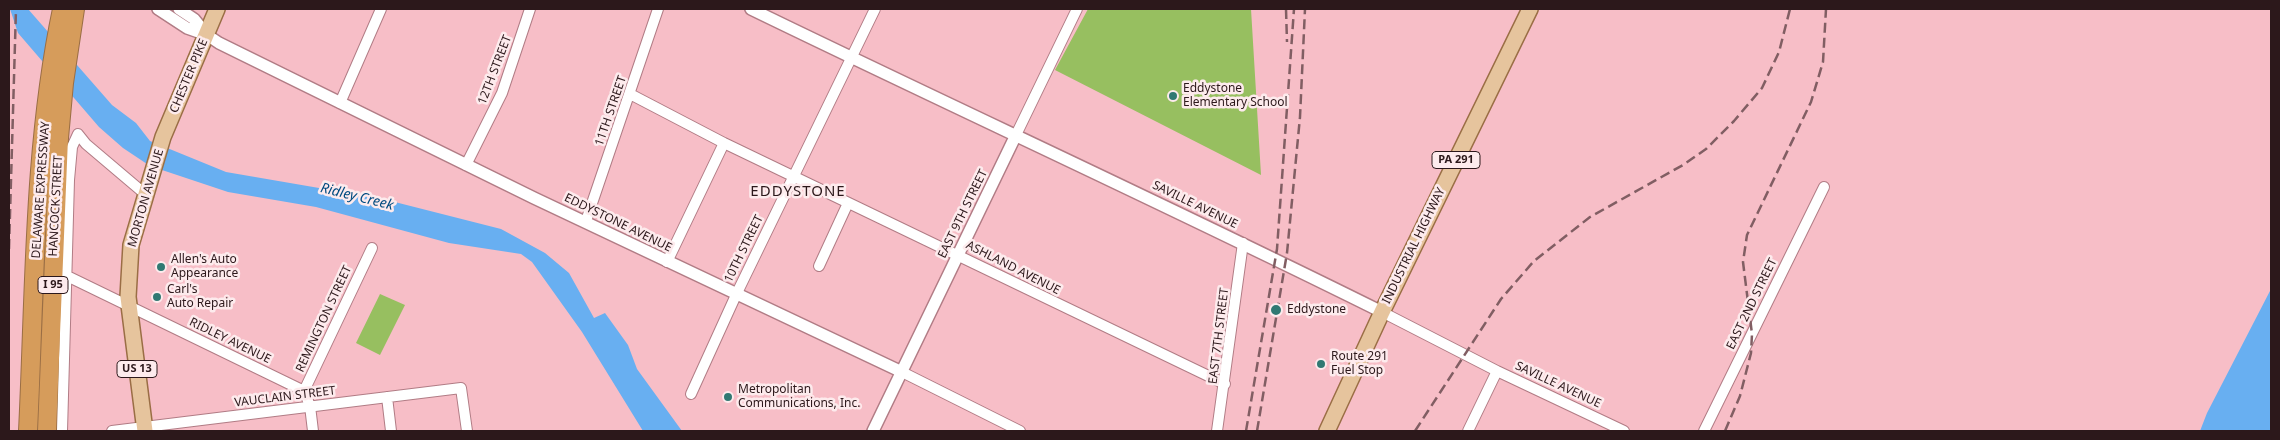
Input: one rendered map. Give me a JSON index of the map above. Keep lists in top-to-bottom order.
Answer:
{
  "streets": {
    "highway": ["DELAWARE EXPRESSWAY", "I 95"],
    "main road": [
      "CHESTER PIKE",
      "PA 291",
      "MORTON AVENUE",
      "INDUSTRIAL HIGHWAY",
      "US 13"
    ],
    "street": [
      "12TH STREET",
      "11TH STREET",
      "SAVILLE AVENUE",
      "HANCOCK STREET",
      "EAST 9TH STREET",
      "EDDYSTONE AVENUE",
      "10TH STREET",
      "ASHLAND AVENUE",
      "EAST 2ND STREET",
      "REMINGTON STREET",
      "EAST 7TH STREET",
      "RIDLEY AVENUE",
      "VAUCLAIN STREET"
    ]
  },
  "crossings": [
    ["12TH STREET", "EDDYSTONE AVENUE"],
    ["CHESTER PIKE", "MORTON AVENUE"],
    ["CHESTER PIKE", "EDDYSTONE AVENUE"],
    ["11TH STREET", "EDDYSTONE AVENUE"],
    ["11TH STREET", "ASHLAND AVENUE"],
    ["MORTON AVENUE", "HANCOCK STREET"],
    ["MORTON AVENUE", "RIDLEY AVENUE"],
    ["MORTON AVENUE", "VAUCLAIN STREET"],
    ["SAVILLE AVENUE", "EAST 9TH STREET"],
    ["SAVILLE AVENUE", "INDUSTRIAL HIGHWAY"],
    ["SAVILLE AVENUE", "10TH STREET"],
    ["SAVILLE AVENUE", "EAST 7TH STREET"],
    ["HANCOCK STREET", "RIDLEY AVENUE"],
    ["EAST 9TH STREET", "EDDYSTONE AVENUE"],
    ["EAST 9TH STREET", "ASHLAND AVENUE"],
    ["EDDYSTONE AVENUE", "10TH STREET"],
    ["10TH STREET", "ASHLAND AVENUE"],
    ["ASHLAND AVENUE", "EAST 7TH STREET"],
    ["REMINGTON STREET", "RIDLEY AVENUE"],
    ["REMINGTON STREET", "VAUCLAIN STREET"]
  ],
  "districts": ["EDDYSTONE"],
  "water": ["Ridley Creek"],
  "places": [
    "Eddystone Elementary School",
    "Allen's Auto Appearance",
    "Carl's Auto Repair",
    "Eddystone",
    "Route 291 Fuel Stop",
    "Metropolitan Communications, Inc."
  ]
}
